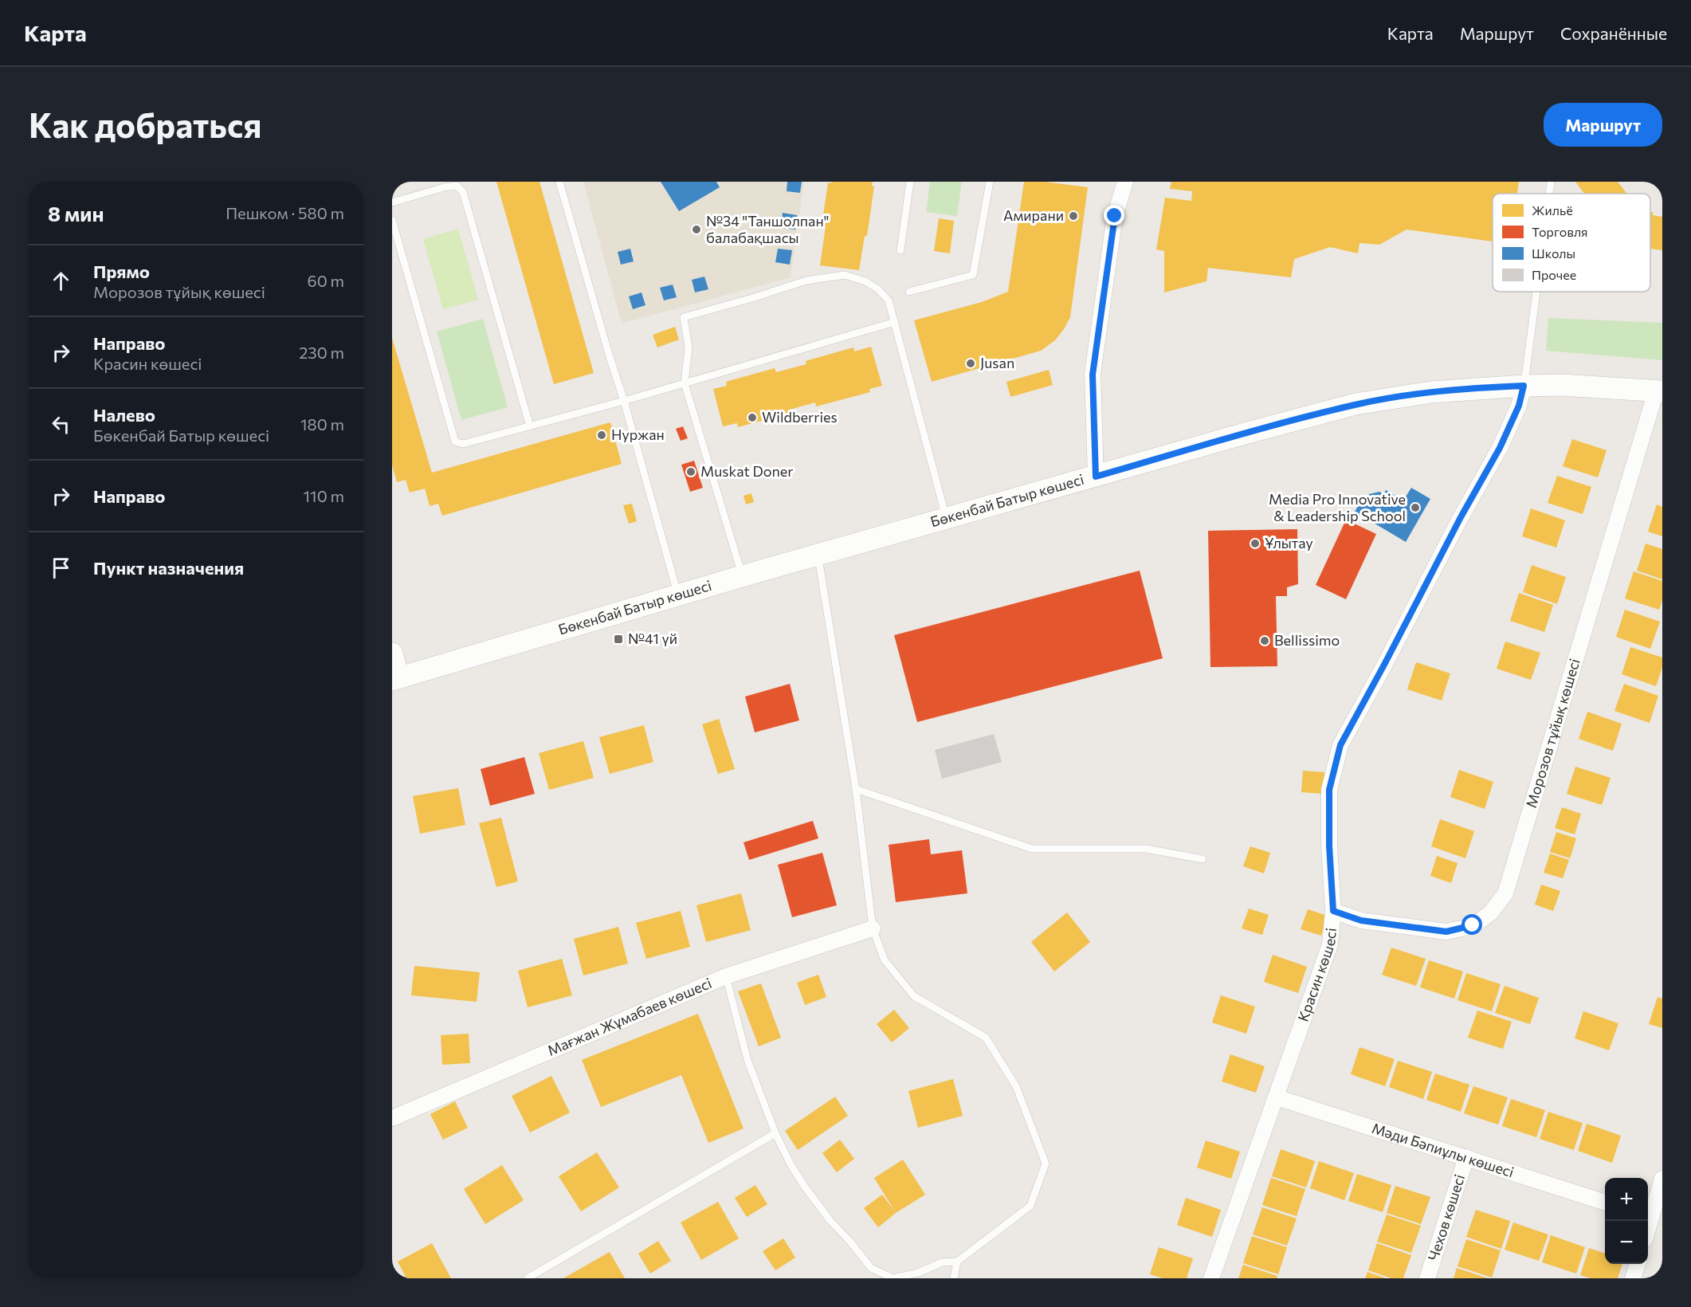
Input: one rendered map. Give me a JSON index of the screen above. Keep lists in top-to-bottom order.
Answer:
{
  "streets": {
    "main road": ["Бөкенбай Батыр көшесі"],
    "street": [
      "Морозов тұйық көшесі",
      "Красин көшесі",
      "Мағжан Жұмабаев көшесі",
      "Мәди Бәпиұлы көшесі",
      "Чехов көшесі"
    ]
  },
  "crossings": [
    ["Бөкенбай Батыр көшесі", "Морозов тұйық көшесі"],
    ["Бөкенбай Батыр көшесі", "Красин көшесі"],
    ["Морозов тұйық көшесі", "Красин көшесі"],
    ["Красин көшесі", "Мәди Бәпиұлы көшесі"],
    ["Мәди Бәпиұлы көшесі", "Чехов көшесі"]
  ],
  "places": {
    "other": [
      "Амирани",
      "№34 \"Таншолпан\" балабақшасы",
      "Jusan",
      "Wildberries",
      "Нуржан",
      "Muskat Doner",
      "Media Pro Innovative & Leadership School",
      "Ұлытау",
      "Bellissimo"
    ],
    "transit": ["№41 үй"]
  },
  "legend": [
    "Жильё",
    "Торговля",
    "Школы",
    "Прочее"
  ],
  "page": {
    "header": "Карта",
    "nav": ["Карта", "Маршрут", "Сохранённые"],
    "buttons": "Маршрут",
    "title": "Как добраться",
    "heading": ["8 мин", "Пешком · 580 m"],
    "list": [
      ["Прямо", "Морозов тұйық көшесі", "60 m"],
      ["Направо", "Красин көшесі", "230 m"],
      ["Налево", "Бөкенбай Батыр көшесі", "180 m"],
      ["Направо", "110 m"],
      "Пункт назначения"
    ],
    "map_buttons": ["+", "−"]
  }
}
